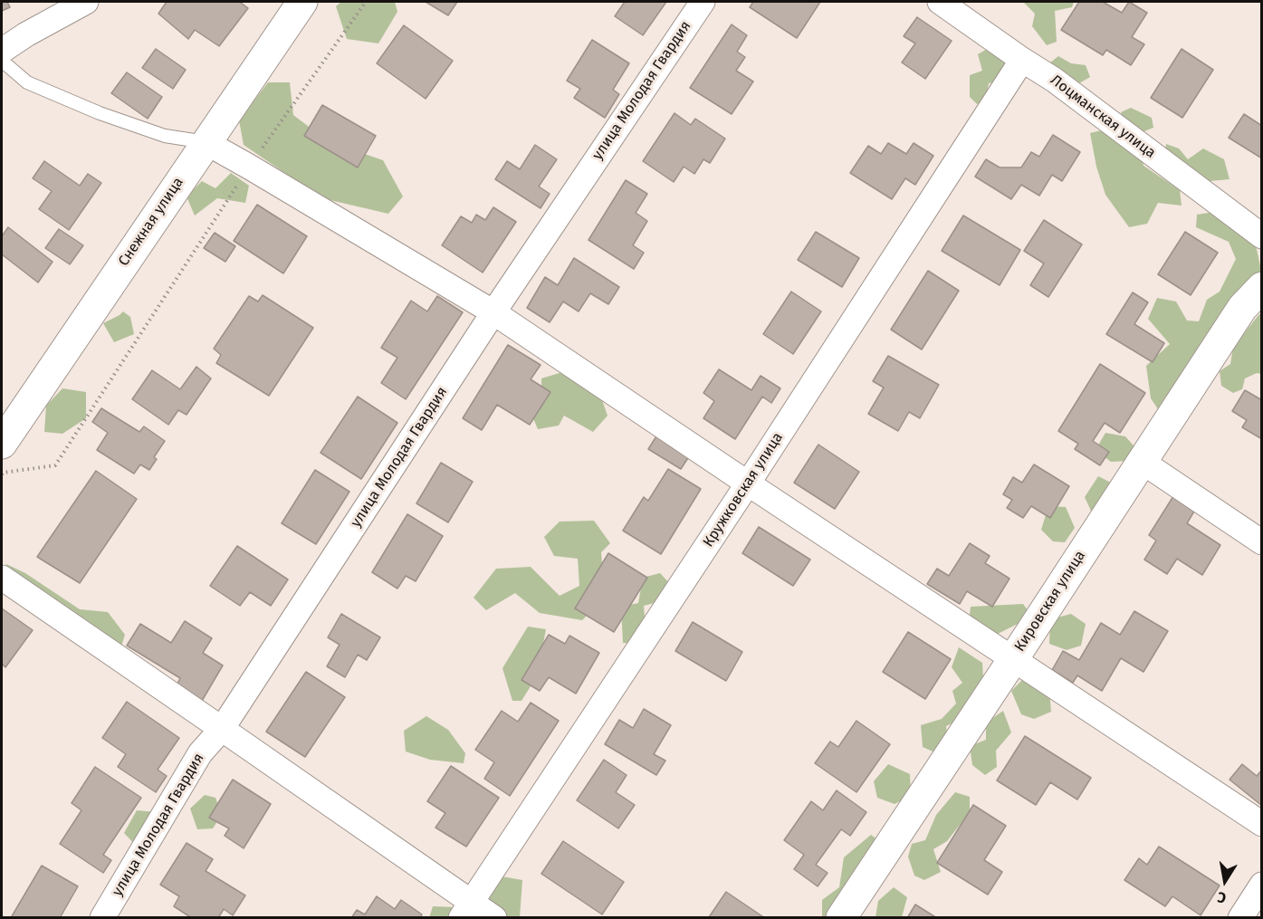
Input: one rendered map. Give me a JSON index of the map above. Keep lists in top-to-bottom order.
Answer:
{
  "streets": {
    "street": [
      "улица Молодая Гвардия",
      "Лоцманская улица",
      "Снежная улица",
      "Кружковская улица",
      "Кировская улица"
    ]
  },
  "crossings": [
    ["Лоцманская улица", "Кружковская улица"]
  ],
  "north": "bottom"
}
